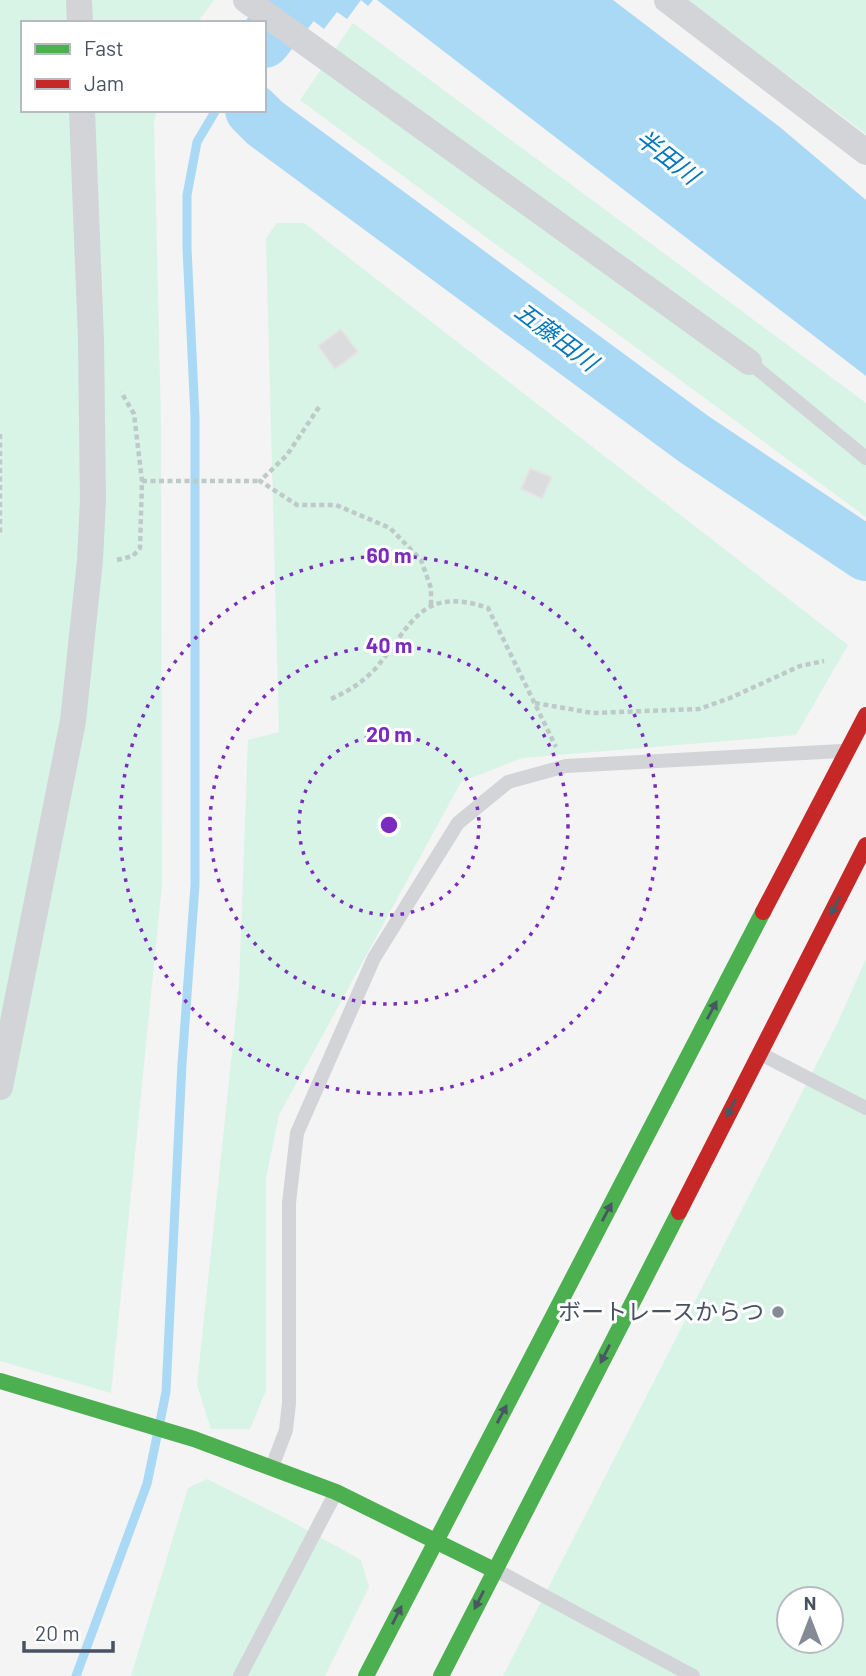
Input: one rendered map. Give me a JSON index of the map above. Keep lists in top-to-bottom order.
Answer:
{
  "water": ["半田川", "五藤田川"],
  "places": ["ボートレースからつ"],
  "legend": ["Fast", "Jam"],
  "scale_bar": "20 m",
  "north": "top",
  "rings": ["60 m", "40 m", "20 m"]
}
